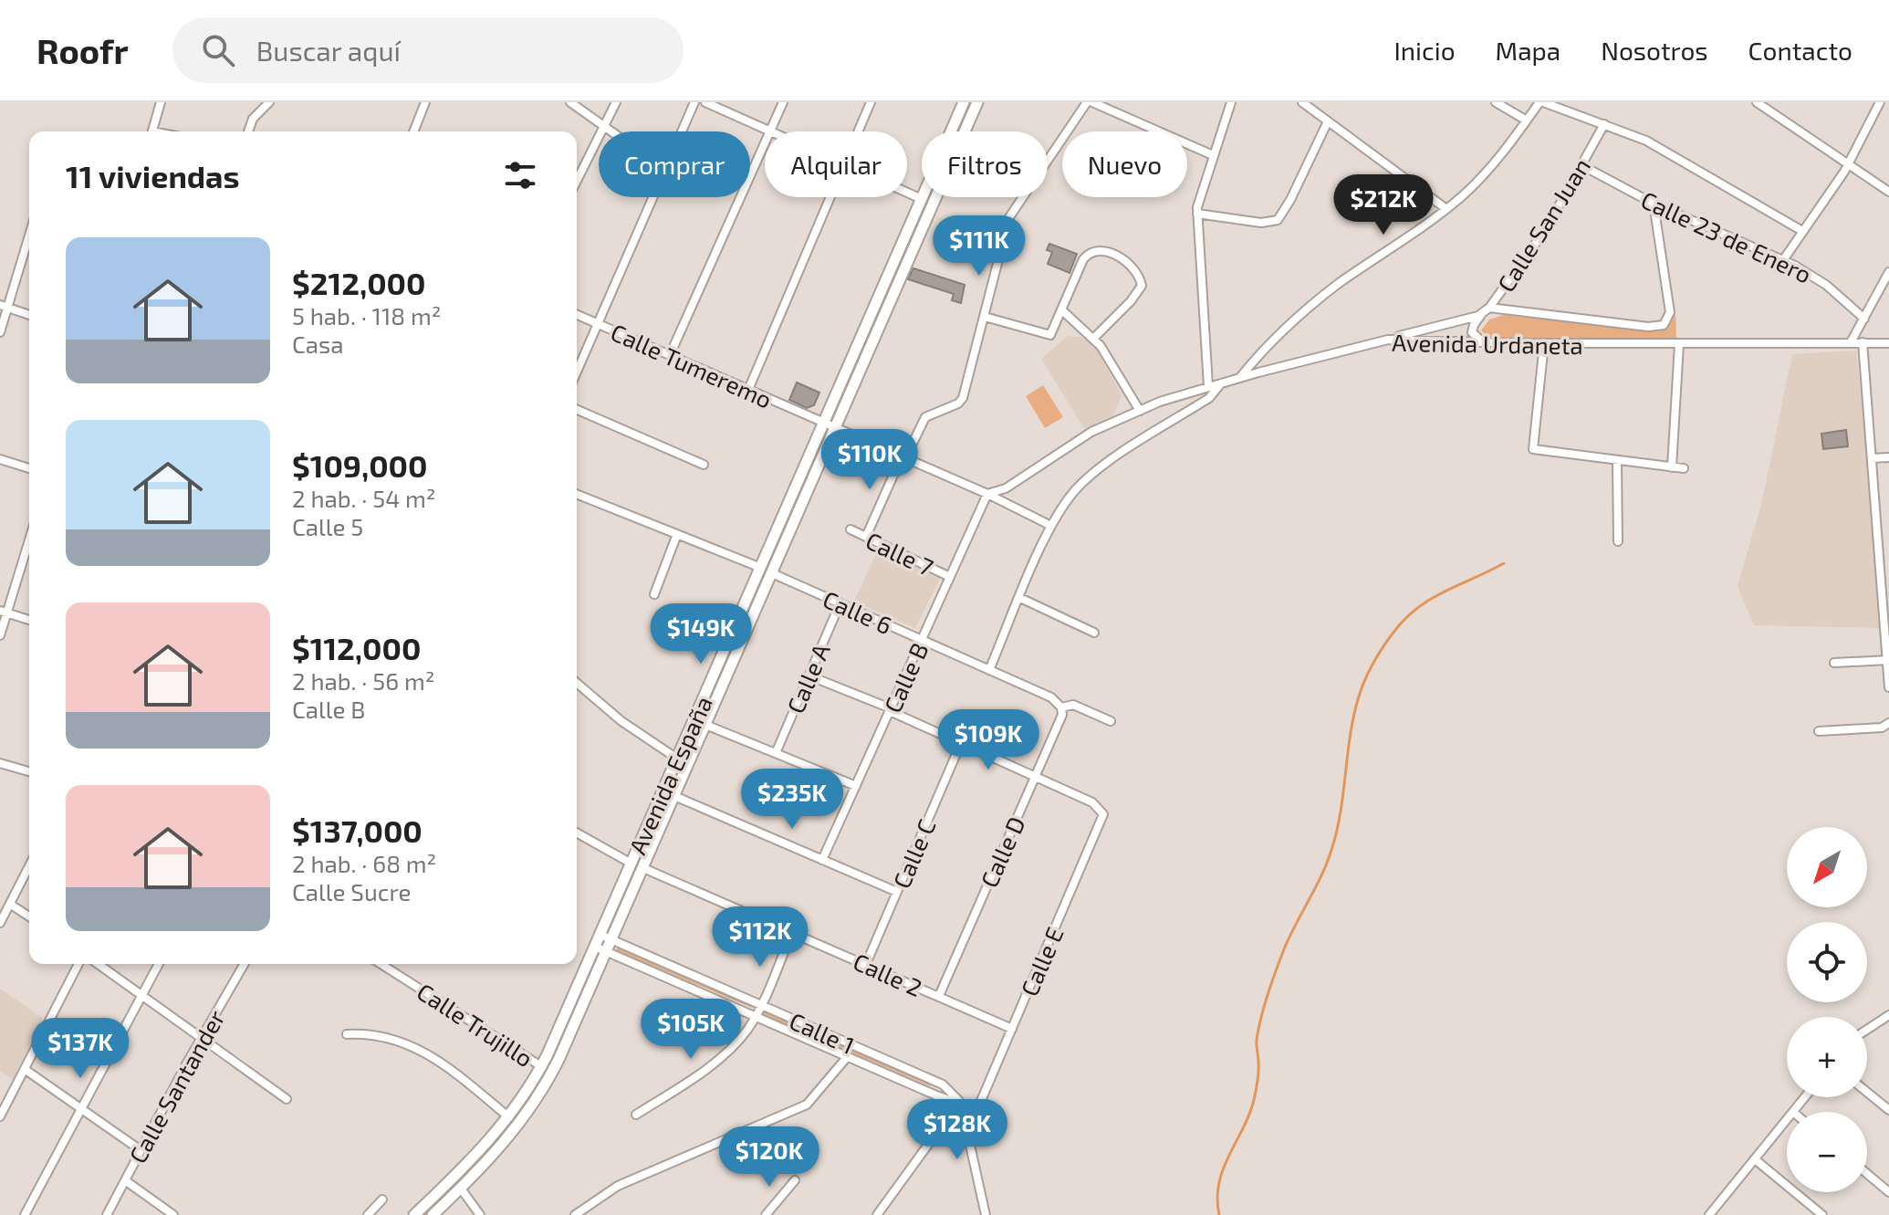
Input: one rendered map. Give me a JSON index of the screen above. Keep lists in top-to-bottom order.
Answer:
{
  "streets": {
    "main road": ["Avenida España"],
    "street": [
      "Calle San Juan",
      "Calle 23 de Enero",
      "Avenida Urdaneta",
      "Calle Tumeremo",
      "Calle 7",
      "Calle 6",
      "Calle B",
      "Calle A",
      "Calle D",
      "Calle C",
      "Calle E",
      "Calle 2",
      "Calle Trujillo",
      "Calle 1",
      "Calle Santander"
    ]
  },
  "crossings": [
    ["Calle San Juan", "Calle 23 de Enero"],
    ["Calle San Juan", "Avenida Urdaneta"],
    ["Avenida Urdaneta", "Calle Tumeremo"],
    ["Avenida Urdaneta", "Calle B"],
    ["Calle Tumeremo", "Calle B"],
    ["Calle Tumeremo", "Avenida España"],
    ["Calle 7", "Calle B"],
    ["Calle 6", "Calle B"],
    ["Calle 6", "Calle A"],
    ["Calle 6", "Avenida España"],
    ["Calle 6", "Calle D"],
    ["Avenida España", "Calle 2"],
    ["Avenida España", "Calle Trujillo"],
    ["Avenida España", "Calle 1"],
    ["Calle D", "Calle E"],
    ["Calle D", "Calle 2"],
    ["Calle C", "Calle 2"],
    ["Calle E", "Calle 2"],
    ["Calle E", "Calle 1"]
  ],
  "north": "bottom left",
  "page": {
    "header": "Roofr",
    "search": "Buscar aquí",
    "nav": [
      "Inicio",
      "Mapa",
      "Nosotros",
      "Contacto"
    ],
    "chip": [
      "Comprar",
      "Alquilar",
      "Filtros",
      "Nuevo"
    ],
    "heading": "11 viviendas",
    "price": [
      "$212K",
      "$111K",
      "$110K",
      "$149K",
      "$109K",
      "$235K",
      "$112K",
      "$105K",
      "$137K",
      "$128K",
      "$120K"
    ],
    "list": [
      {
        "name": "$212,000",
        "note": "5 hab. · 118 m² · Casa"
      },
      {
        "name": "$109,000",
        "note": "2 hab. · 54 m² · Calle 5"
      },
      {
        "name": "$112,000",
        "note": "2 hab. · 56 m² · Calle B"
      },
      {
        "name": "$137,000",
        "note": "2 hab. · 68 m² · Calle Sucre"
      }
    ],
    "map_buttons": ["+", "−"]
  }
}
